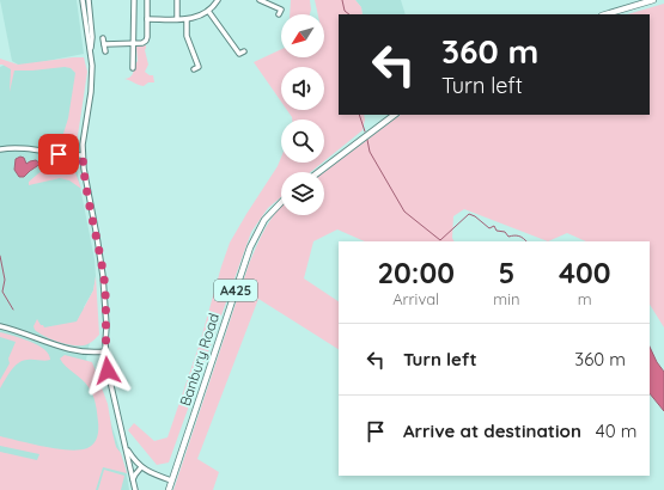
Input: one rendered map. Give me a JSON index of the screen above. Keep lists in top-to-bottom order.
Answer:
{
  "streets": {
    "main road": ["A425", "Banbury Road"]
  },
  "north": "bottom left",
  "page": {
    "turn": ["360 m", "Turn left"],
    "eta": [
      "20:00",
      "Arrival",
      "5",
      "min",
      "400",
      "m"
    ],
    "list": [
      {
        "name": "Turn left",
        "value": "360 m"
      },
      {
        "name": "Arrive at destination",
        "value": "40 m"
      }
    ]
  }
}
